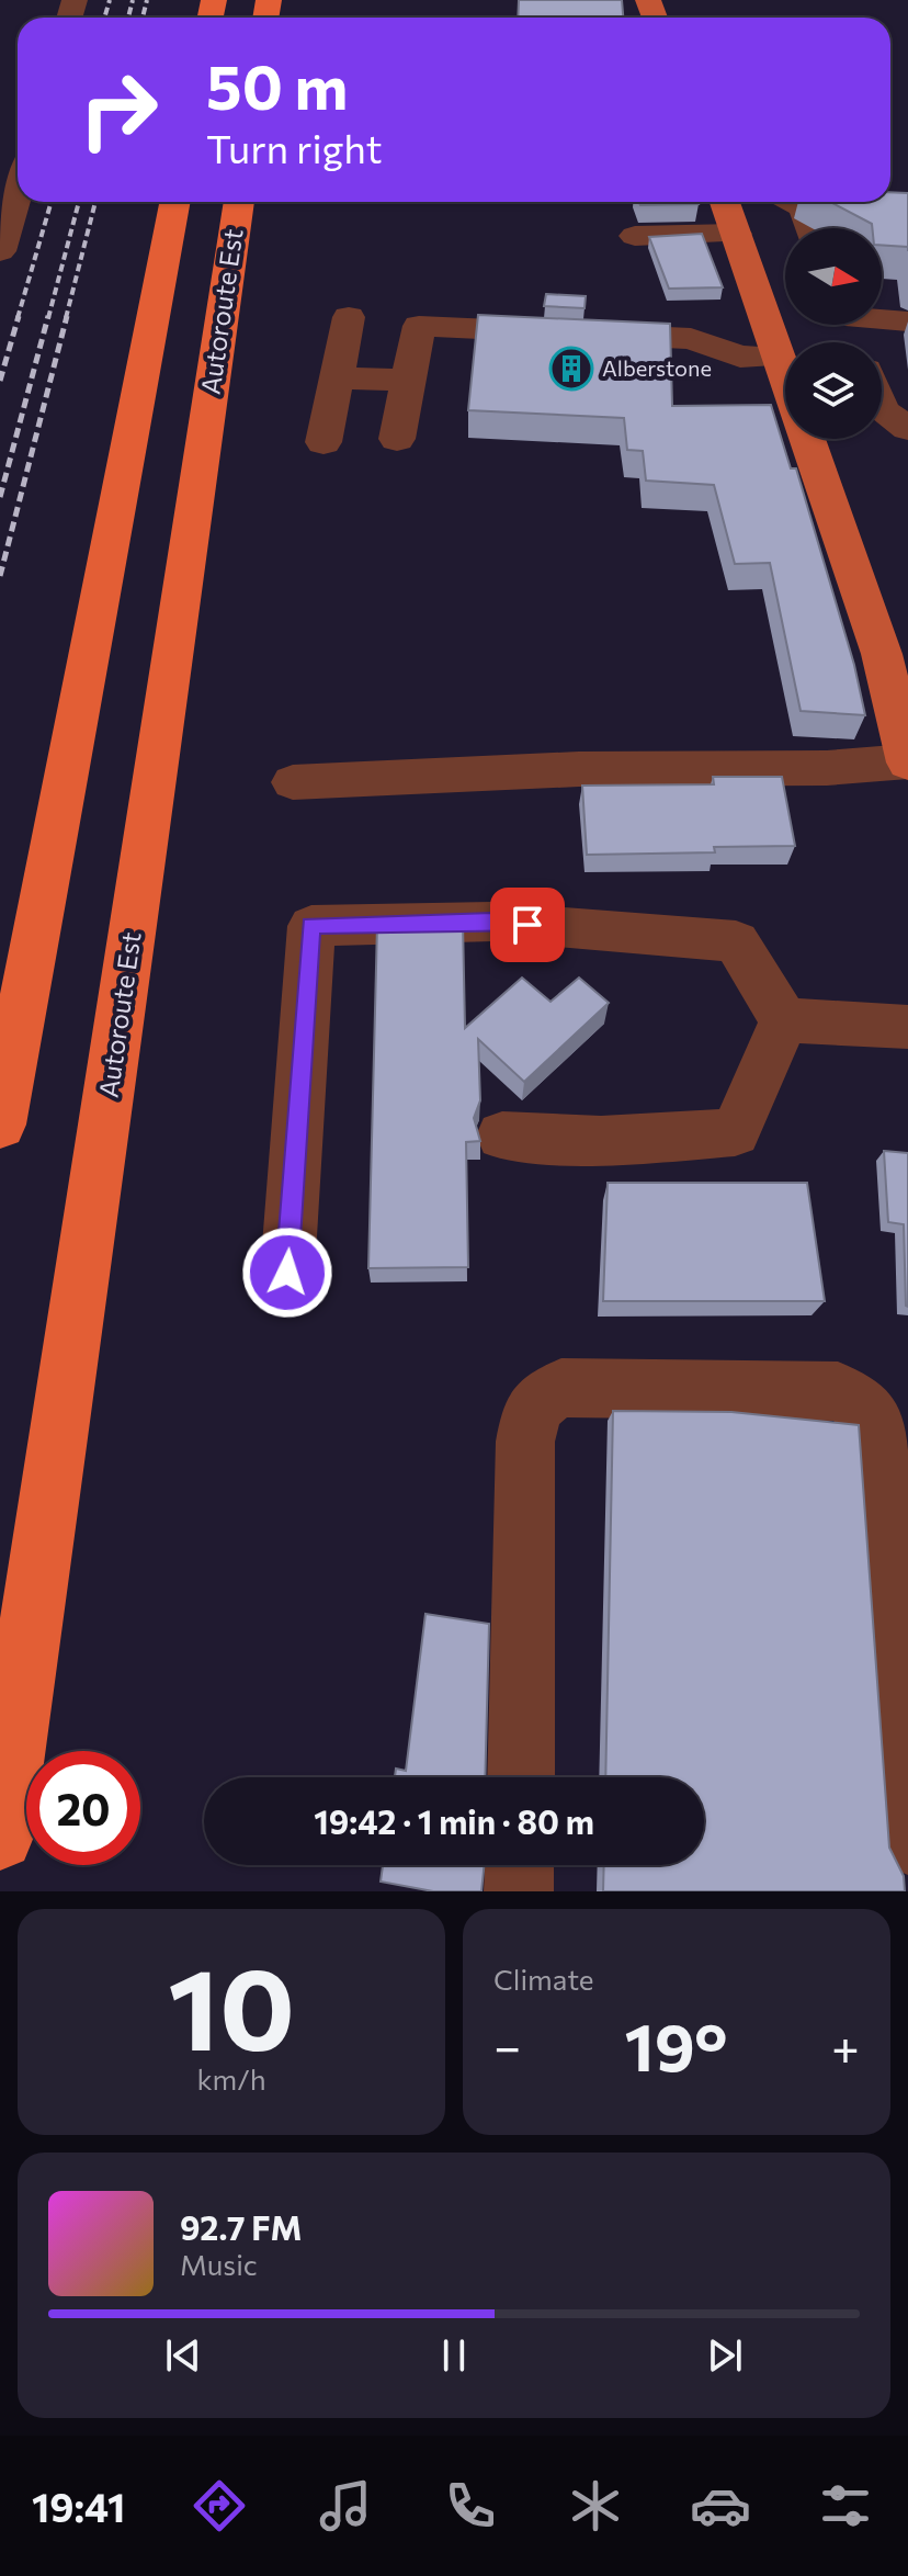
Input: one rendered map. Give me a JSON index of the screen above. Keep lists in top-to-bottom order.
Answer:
{
  "streets": {
    "highway": ["Autoroute Est"]
  },
  "places": {
    "building": ["Alberstone"]
  },
  "north": "right",
  "page": {
    "turn": ["50 m", "Turn right"],
    "limit": "20",
    "trip": "19:42 · 1 min · 80 m",
    "tile": [
      ["10", "km/h"],
      "Climate"
    ],
    "heat": ["−", "19°", "+"],
    "song": ["92.7 FM", "Music"],
    "tabs": "19:41"
  }
}
